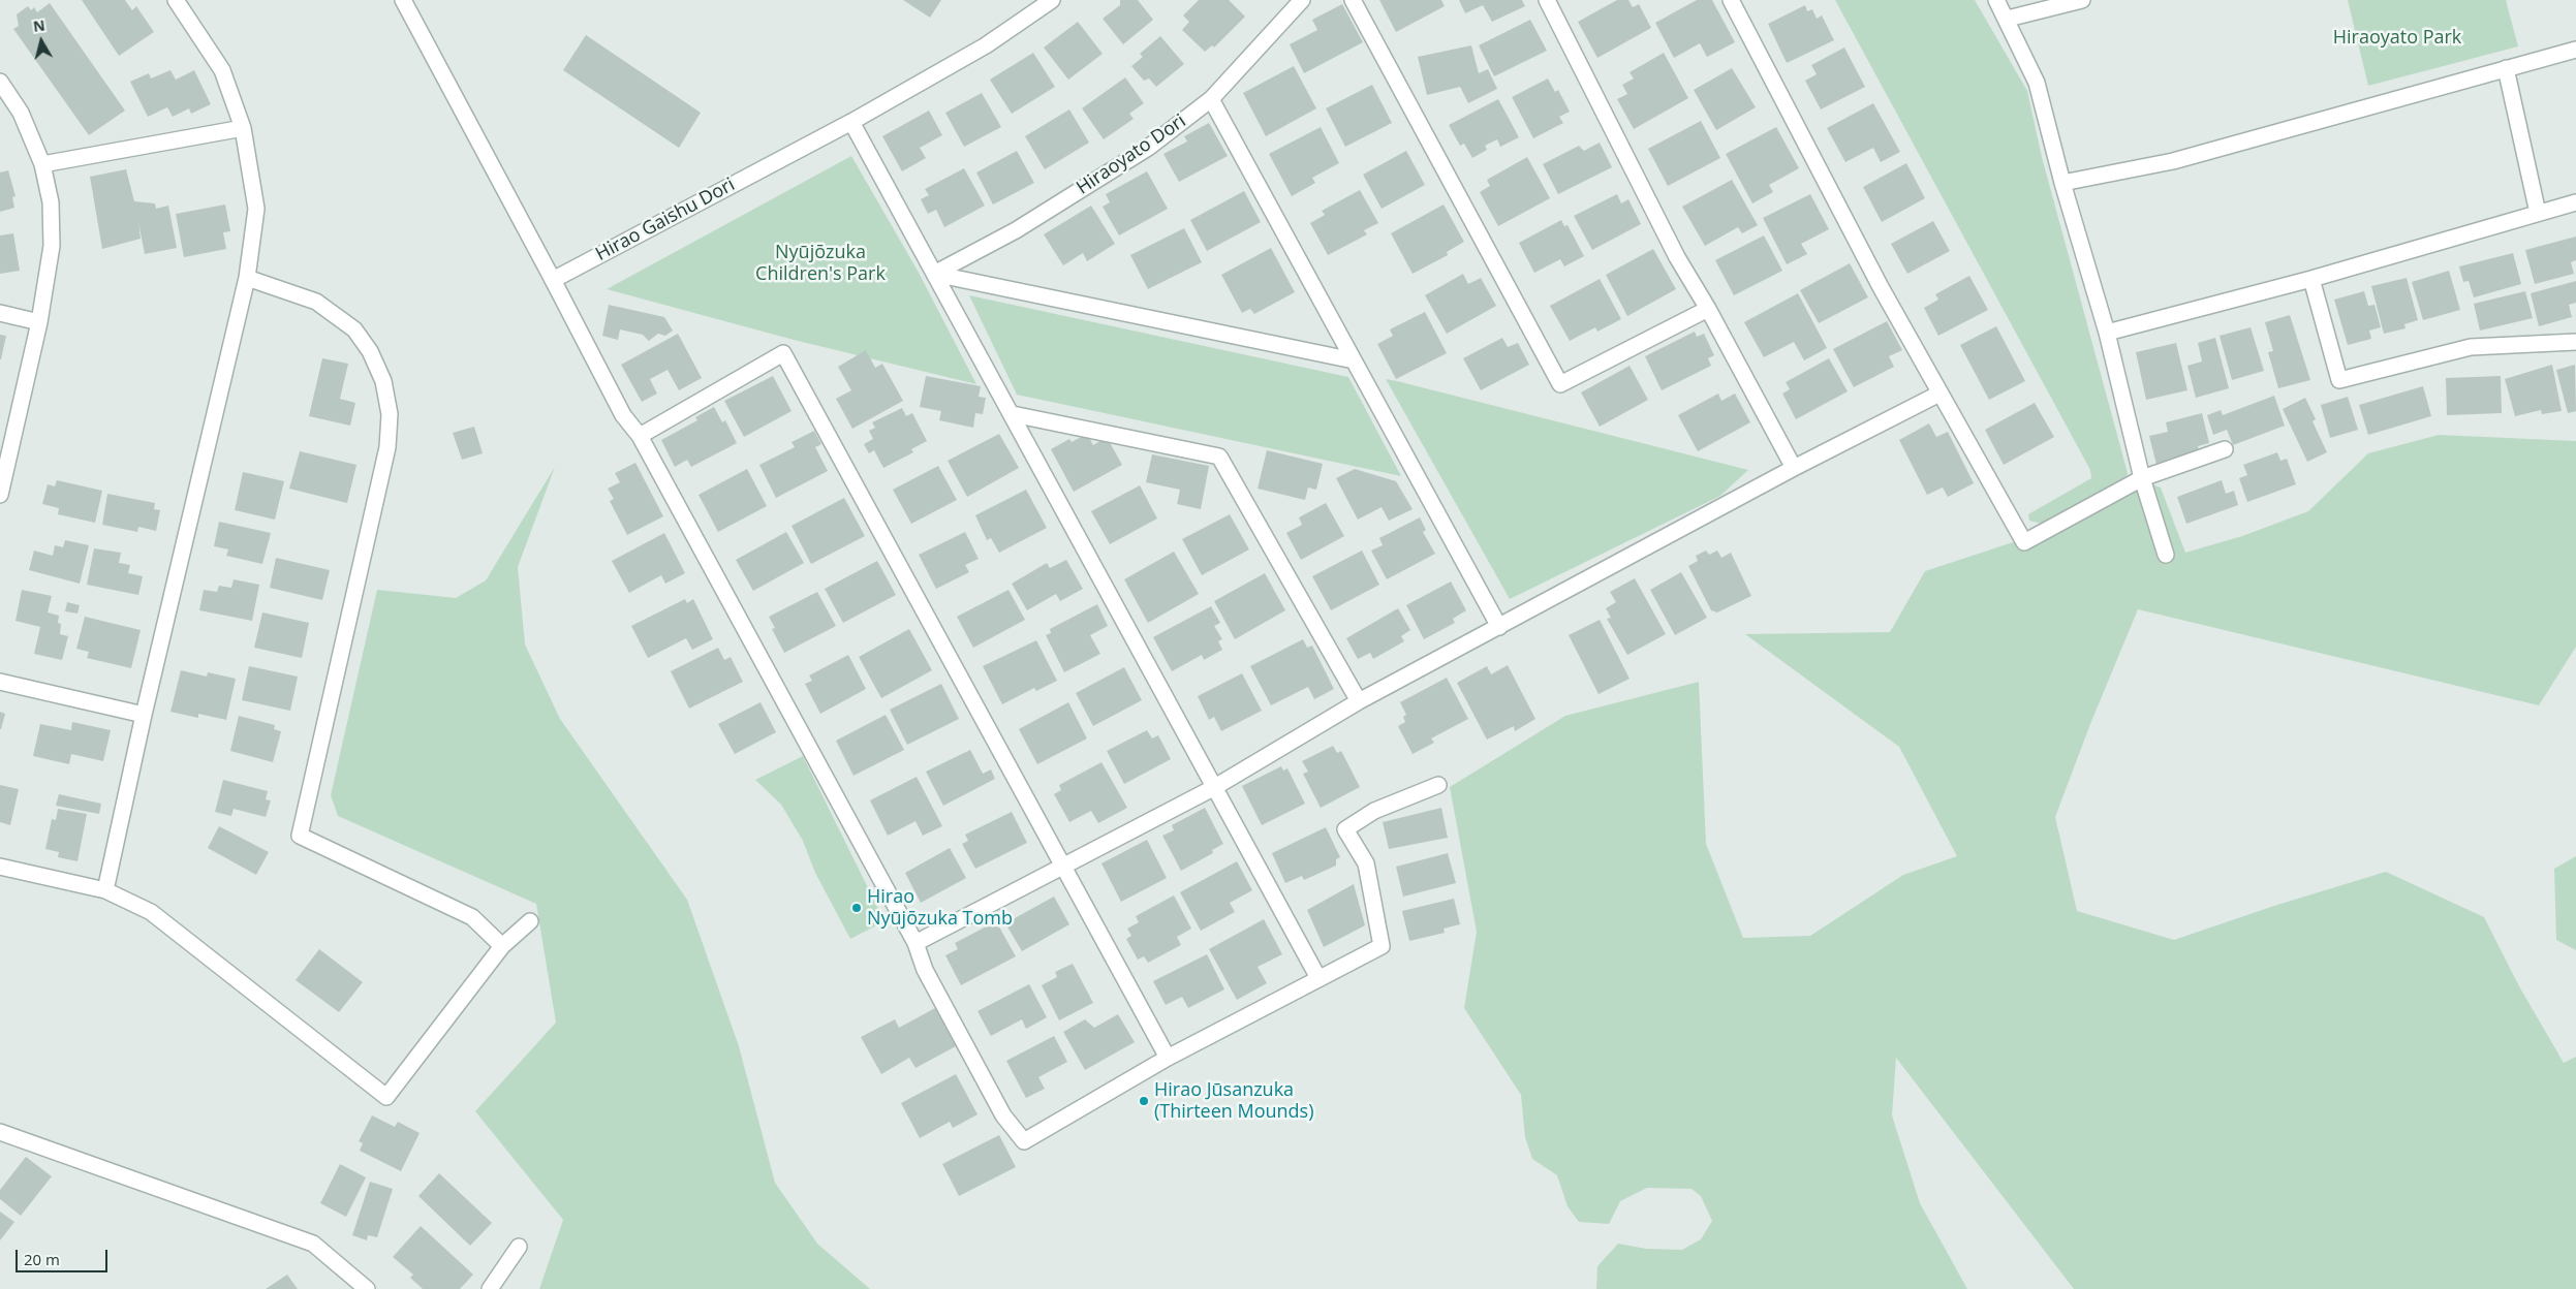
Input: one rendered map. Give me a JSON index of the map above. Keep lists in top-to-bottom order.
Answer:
{
  "streets": {
    "street": ["Hiraoyato Dori", "Hirao Gaishu Dori"]
  },
  "parks": ["Hiraoyato Park", "Nyūjōzuka Children's Park"],
  "places": ["Hirao Nyūjōzuka Tomb", "Hirao Jūsanzuka (Thirteen Mounds)"],
  "scale_bar": "20 m",
  "north": "top"
}
